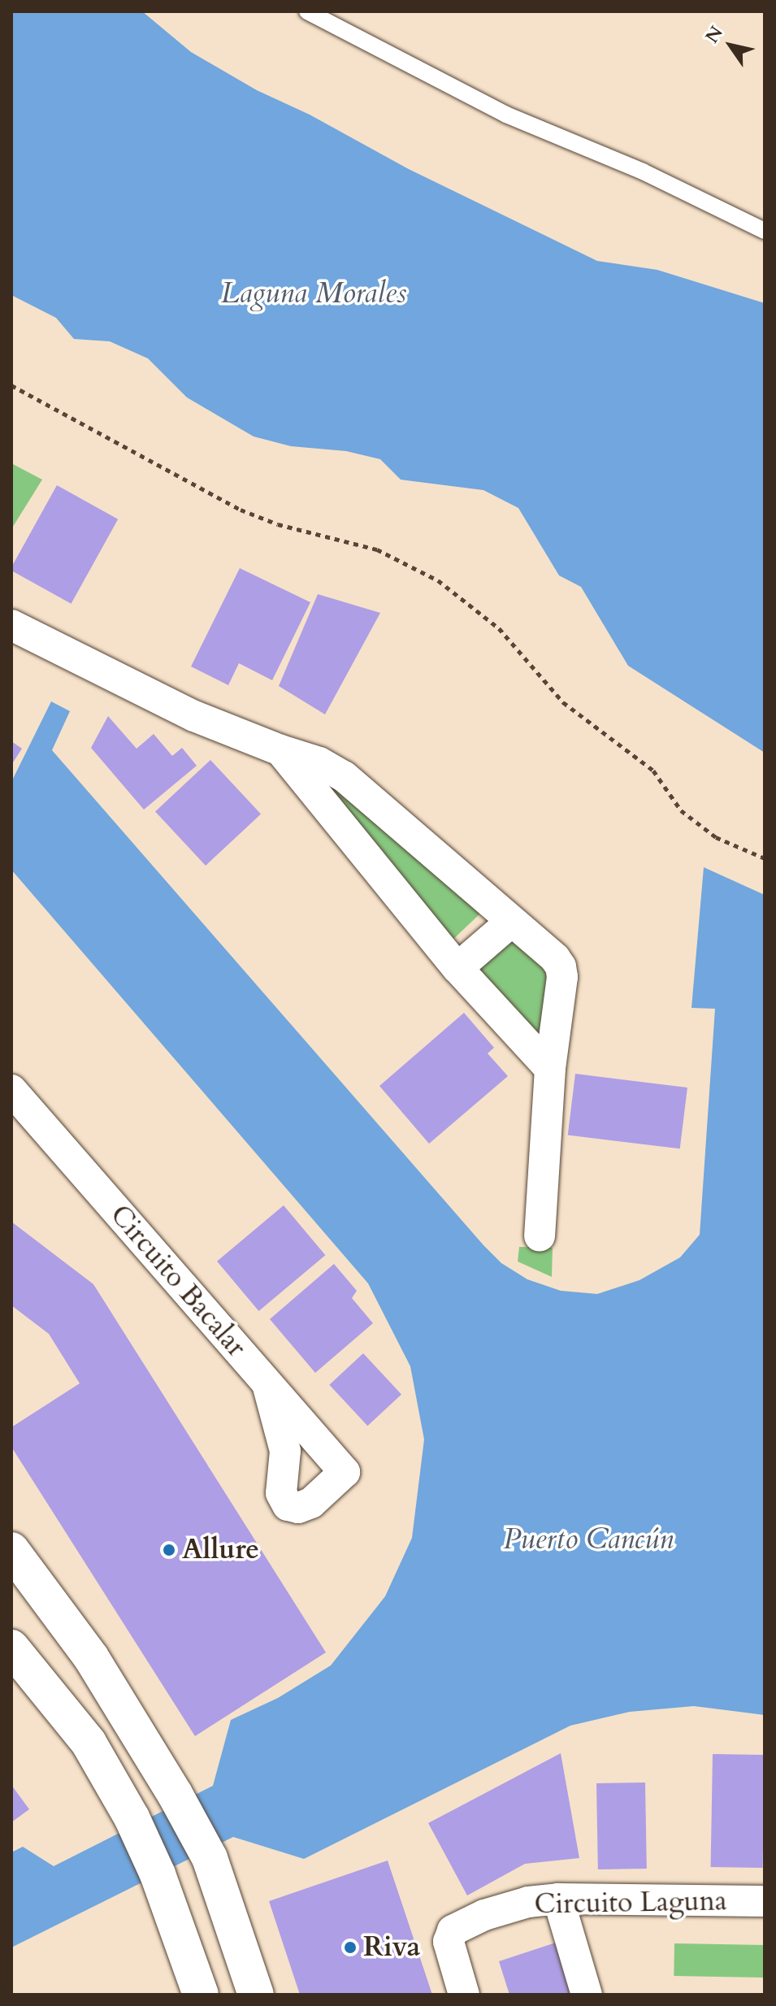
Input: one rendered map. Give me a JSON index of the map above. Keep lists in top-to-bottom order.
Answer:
{
  "streets": {
    "street": ["Circuito Bacalar", "Circuito Laguna"]
  },
  "water": ["Laguna Morales", "Puerto Cancún"],
  "places": ["Allure", "Riva"],
  "north": "top left"
}
